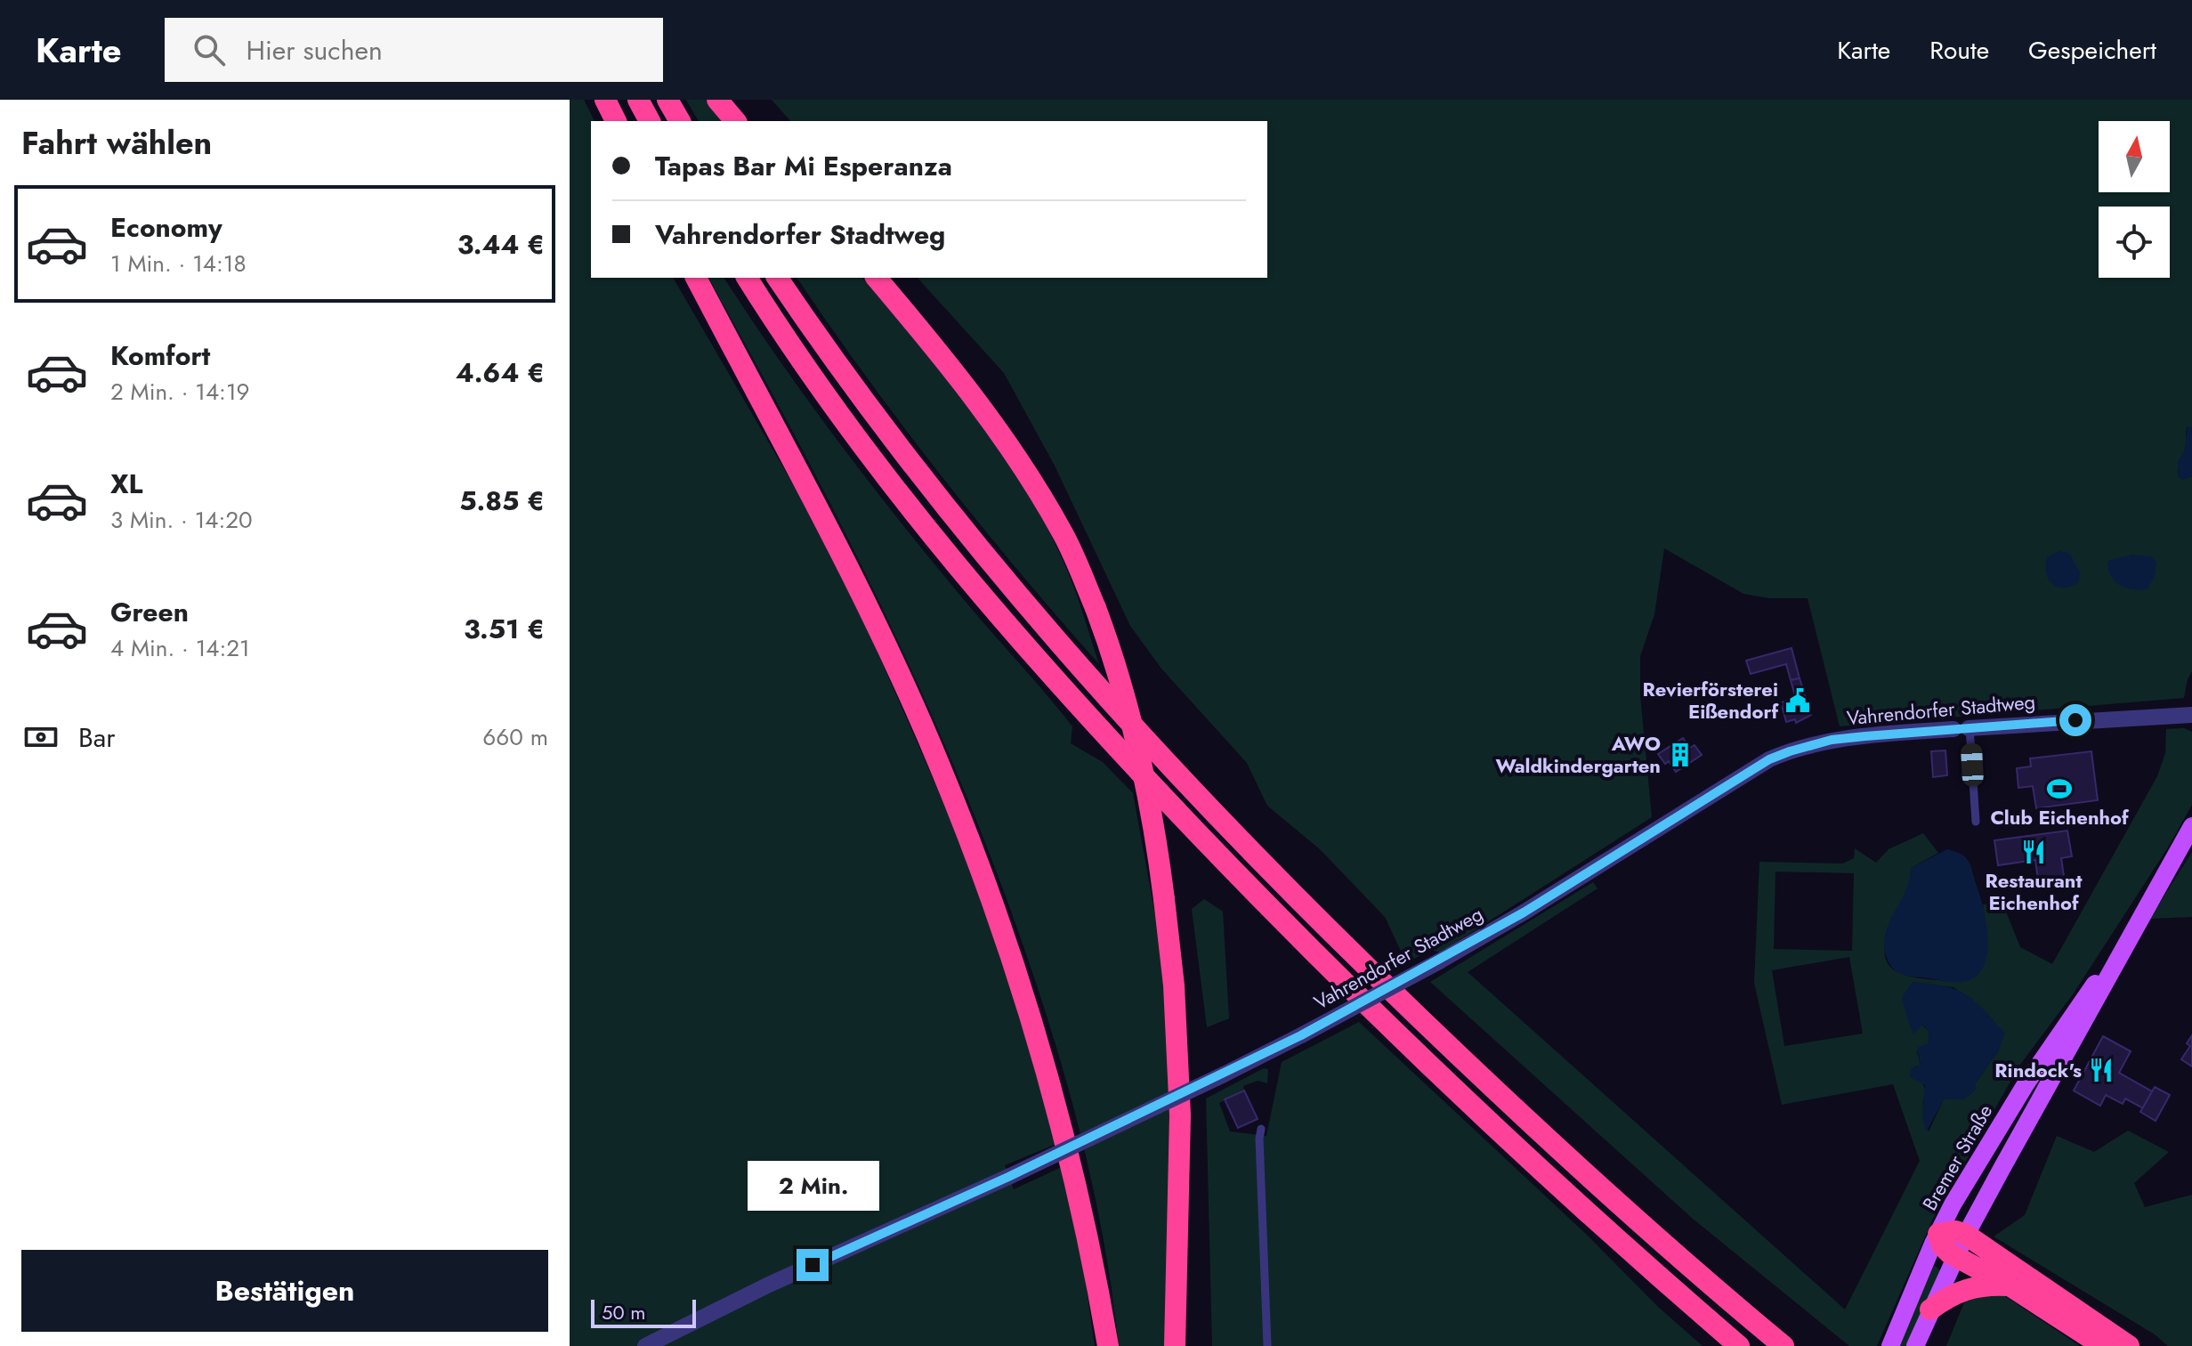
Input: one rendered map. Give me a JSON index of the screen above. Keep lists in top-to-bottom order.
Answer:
{
  "streets": {
    "main road": ["Bremer Straße"],
    "street": ["Vahrendorfer Stadtweg"]
  },
  "places": {
    "public building": ["Revierförsterei Eißendorf"],
    "building": ["AWO Waldkindergarten"],
    "sports": ["Club Eichenhof"],
    "restaurant": ["Restaurant Eichenhof", "Rindock's"]
  },
  "scale_bar": "50 m",
  "north": "top",
  "page": {
    "header": "Karte",
    "search": "Hier suchen",
    "nav": ["Karte", "Route", "Gespeichert"],
    "heading": "Fahrt wählen",
    "banner": ["Tapas Bar Mi Esperanza", "Vahrendorfer Stadtweg"],
    "list": [
      {
        "name": "Economy",
        "note": "1 Min. · 14:18",
        "value": "3.44 €"
      },
      {
        "name": "Komfort",
        "note": "2 Min. · 14:19",
        "value": "4.64 €"
      },
      {
        "name": "XL",
        "note": "3 Min. · 14:20",
        "value": "5.85 €"
      },
      {
        "name": "Green",
        "note": "4 Min. · 14:21",
        "value": "3.51 €"
      }
    ],
    "pay": ["Bar", "660 m"],
    "bubble": "2 Min.",
    "buttons": "Bestätigen",
    "scale": "50 m"
  }
}
